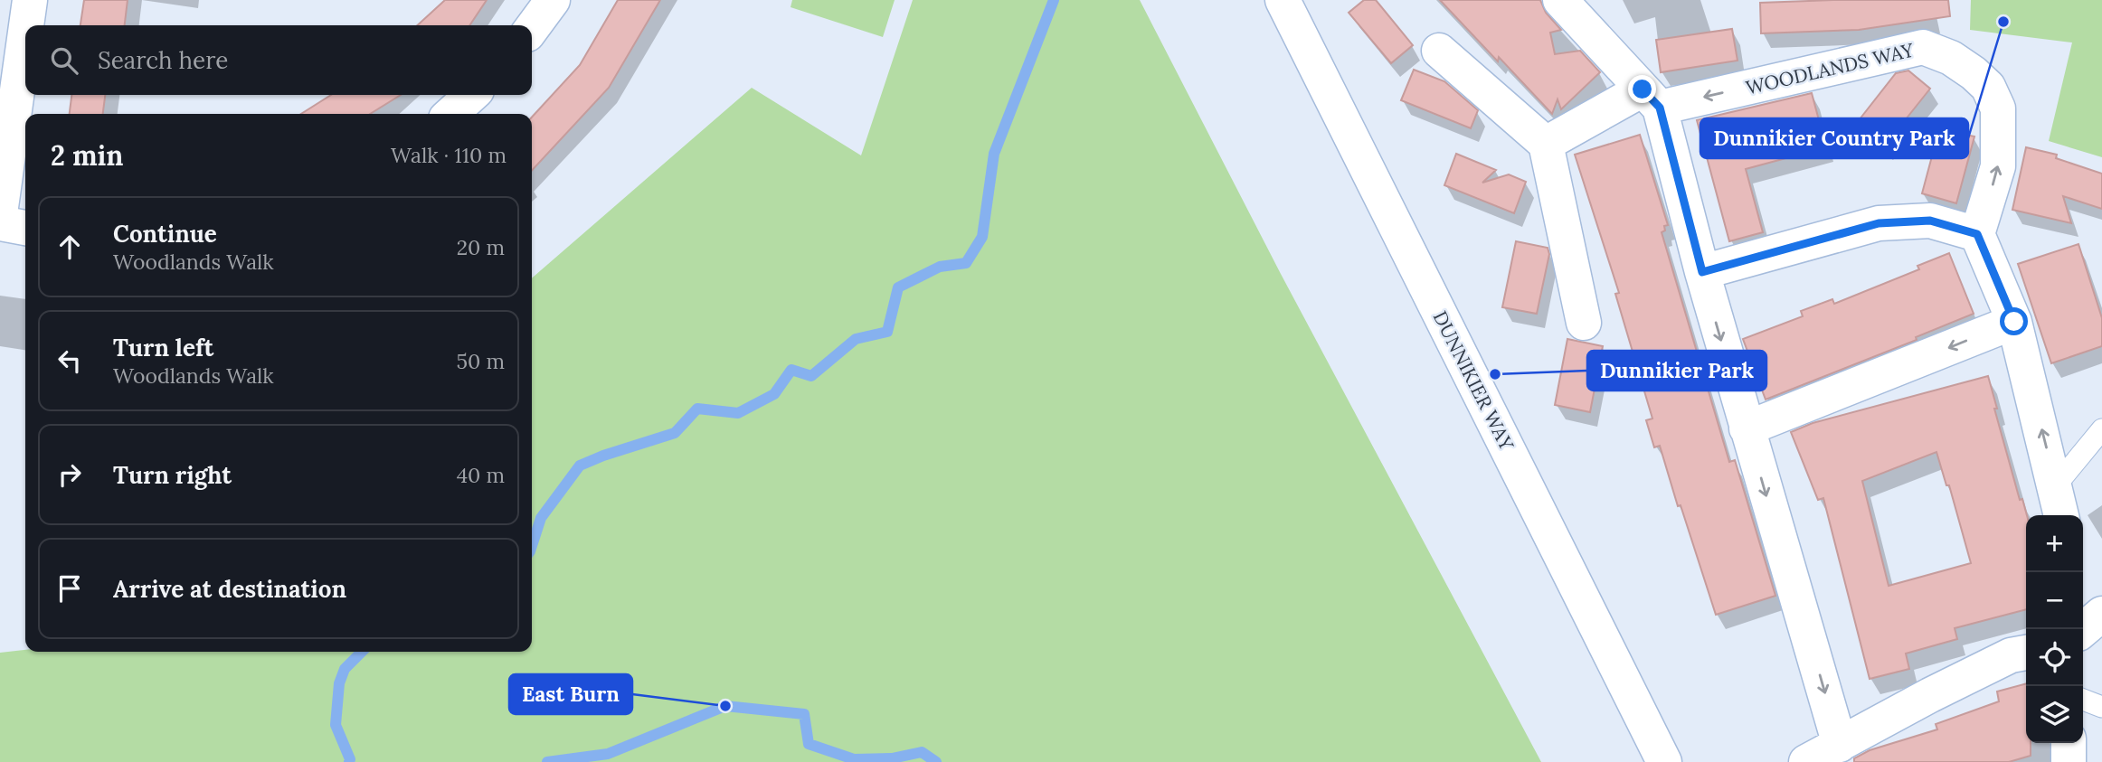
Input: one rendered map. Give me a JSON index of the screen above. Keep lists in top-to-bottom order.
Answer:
{
  "streets": {
    "street": ["WOODLANDS WAY", "DUNNIKIER WAY"]
  },
  "places": ["Dunnikier Country Park", "Dunnikier Park", "East Burn"],
  "page": {
    "search": "Search here",
    "heading": ["2 min", "Walk · 110 m"],
    "list": [
      ["Continue", "Woodlands Walk", "20 m"],
      ["Turn left", "Woodlands Walk", "50 m"],
      ["Turn right", "40 m"],
      "Arrive at destination"
    ],
    "map_buttons": ["+", "−"]
  }
}
